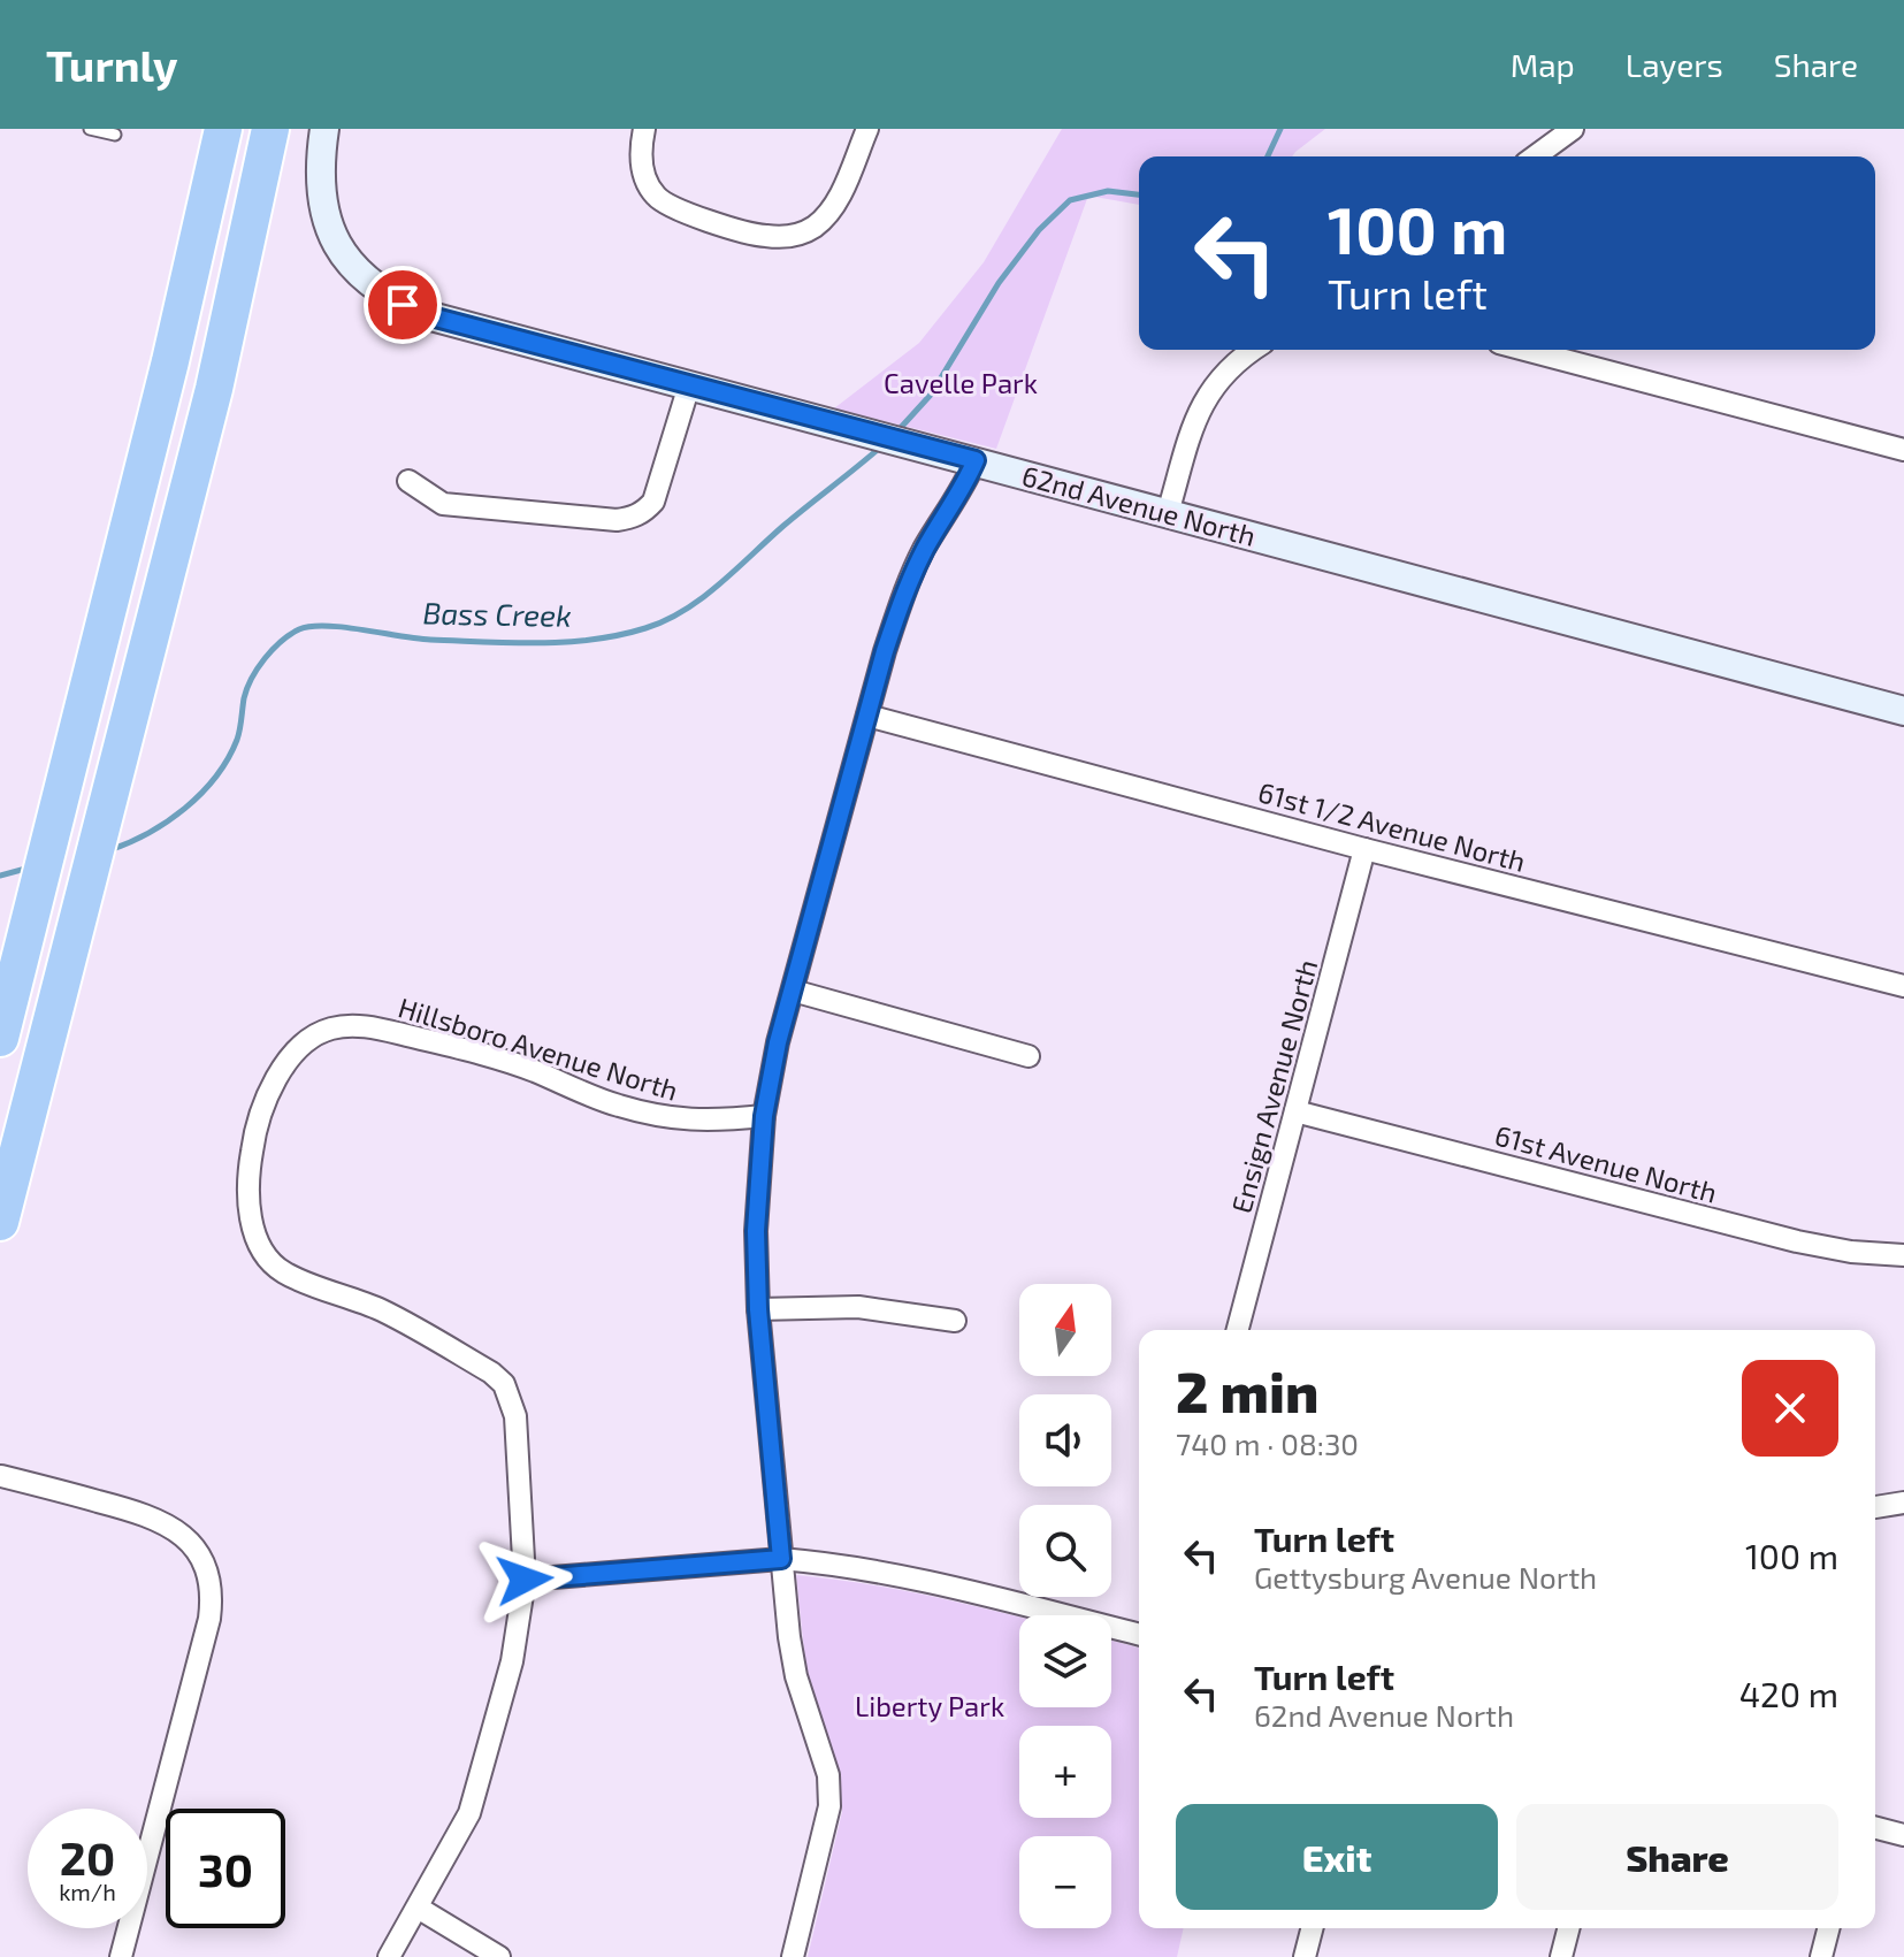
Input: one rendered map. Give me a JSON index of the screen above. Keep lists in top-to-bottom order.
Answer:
{
  "streets": {
    "street": [
      "62nd Avenue North",
      "61st 1/2 Avenue North",
      "Hillsboro Avenue North",
      "Ensign Avenue North",
      "61st Avenue North"
    ]
  },
  "crossings": [
    ["61st 1/2 Avenue North", "Ensign Avenue North"],
    ["Ensign Avenue North", "61st Avenue North"]
  ],
  "water": ["Bass Creek"],
  "parks": ["Cavelle Park", "Liberty Park"],
  "north": "top",
  "page": {
    "header": "Turnly",
    "nav": ["Map", "Layers", "Share"],
    "turn": ["100 m", "Turn left"],
    "map_buttons": ["+", "−"],
    "heading": ["2 min", "740 m · 08:30"],
    "list": [
      {
        "name": "Turn left",
        "note": "Gettysburg Avenue North",
        "value": "100 m"
      },
      {
        "name": "Turn left",
        "note": "62nd Avenue North",
        "value": "420 m"
      }
    ],
    "buttons": ["Exit", "Share"],
    "speed": "20 km/h",
    "limit": "30"
  }
}
